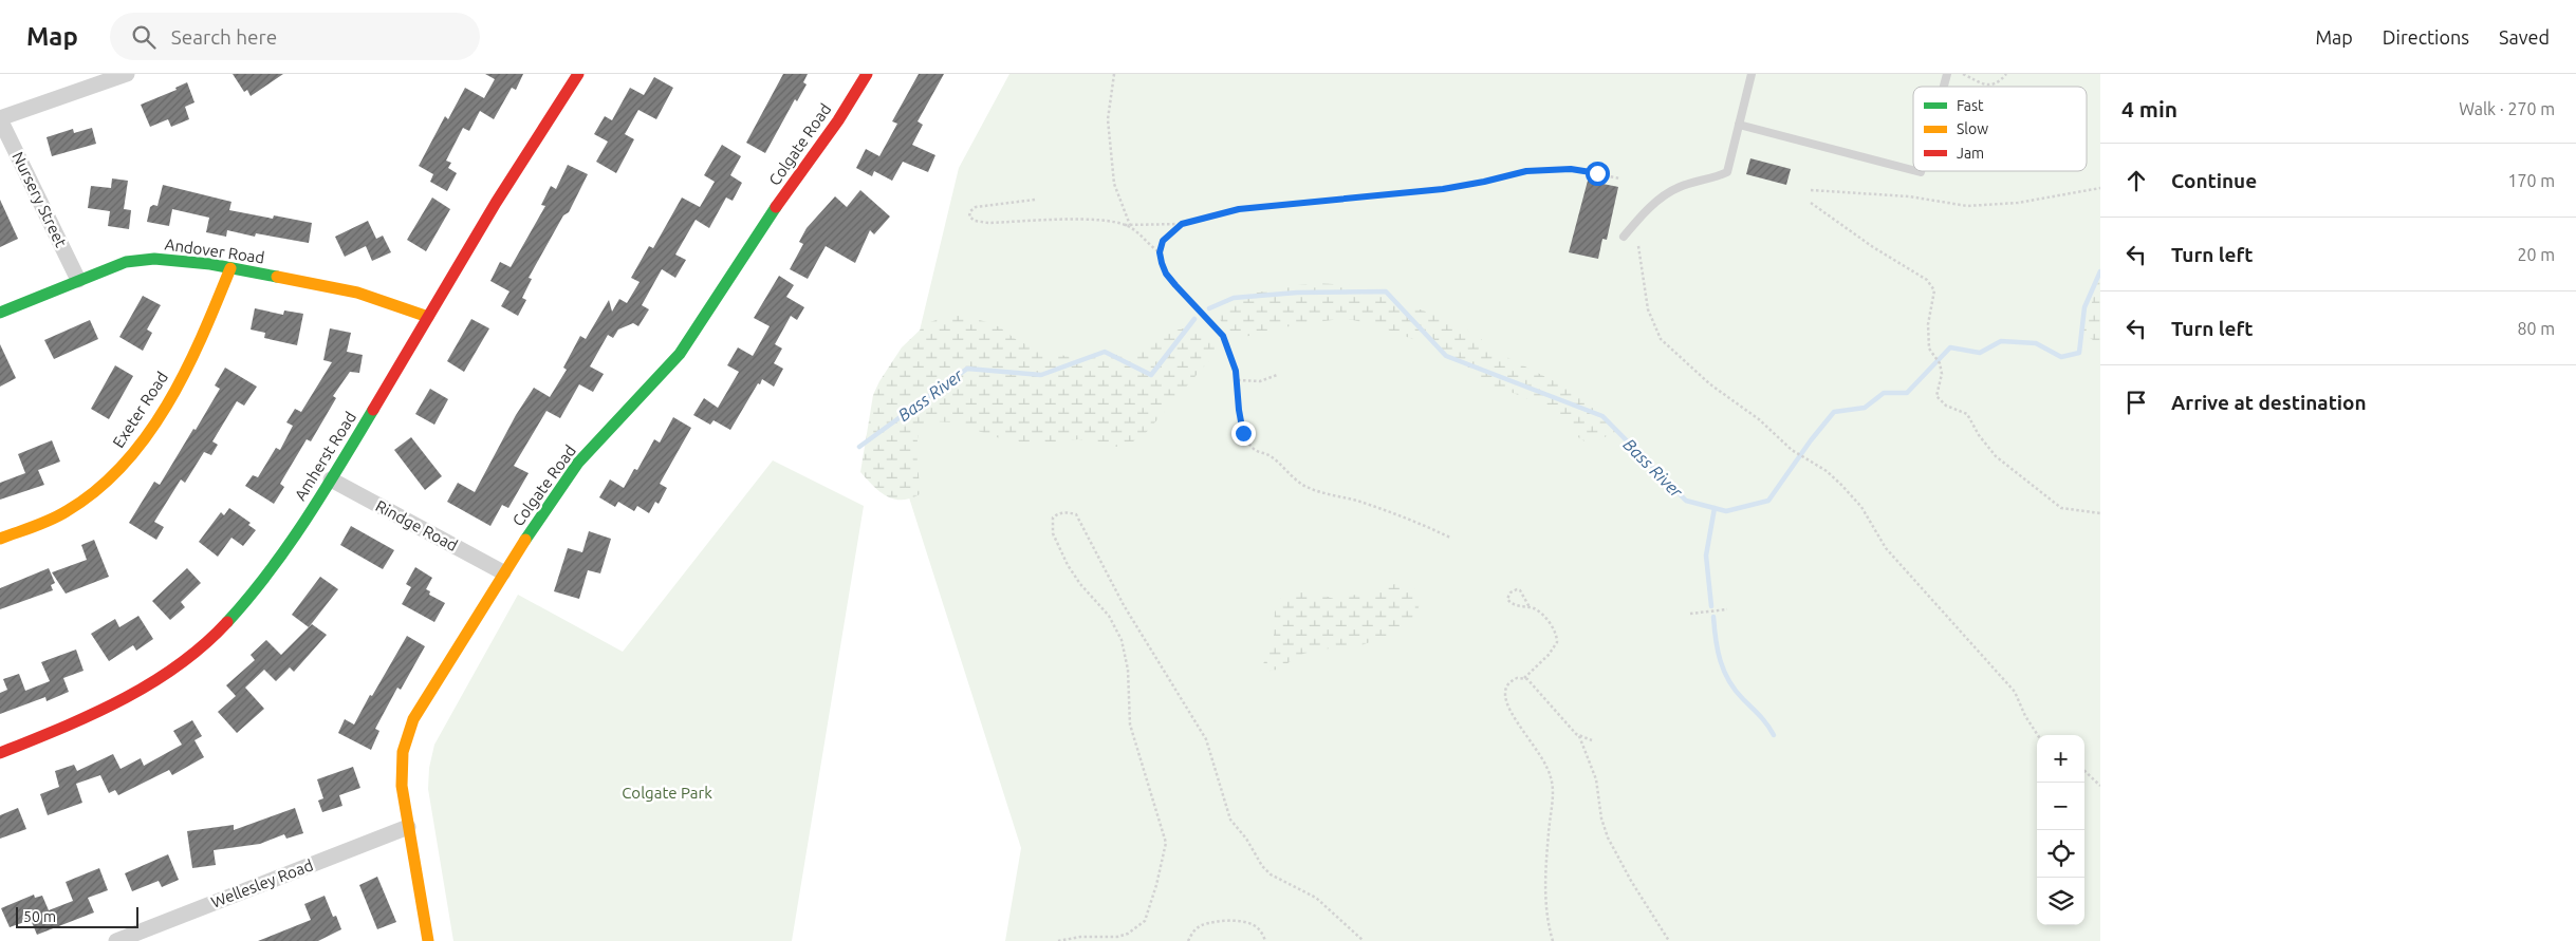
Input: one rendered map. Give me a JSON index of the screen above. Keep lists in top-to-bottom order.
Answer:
{
  "streets": {
    "street": [
      "Colgate Road",
      "Nursery Street",
      "Andover Road",
      "Exeter Road",
      "Amherst Road",
      "Rindge Road",
      "Wellesley Road"
    ]
  },
  "crossings": [
    ["Colgate Road", "Rindge Road"],
    ["Colgate Road", "Wellesley Road"],
    ["Nursery Street", "Andover Road"],
    ["Andover Road", "Exeter Road"],
    ["Andover Road", "Amherst Road"],
    ["Amherst Road", "Rindge Road"]
  ],
  "water": ["Bass River"],
  "parks": ["Colgate Park"],
  "legend": ["Fast", "Slow", "Jam"],
  "scale_bar": "50 m",
  "page": {
    "header": "Map",
    "search": "Search here",
    "nav": ["Map", "Directions", "Saved"],
    "heading": ["4 min", "Walk · 270 m"],
    "list": [
      ["Continue", "170 m"],
      ["Turn left", "20 m"],
      ["Turn left", "80 m"],
      "Arrive at destination"
    ],
    "map_buttons": ["+", "−"],
    "scale": "50 m"
  }
}
